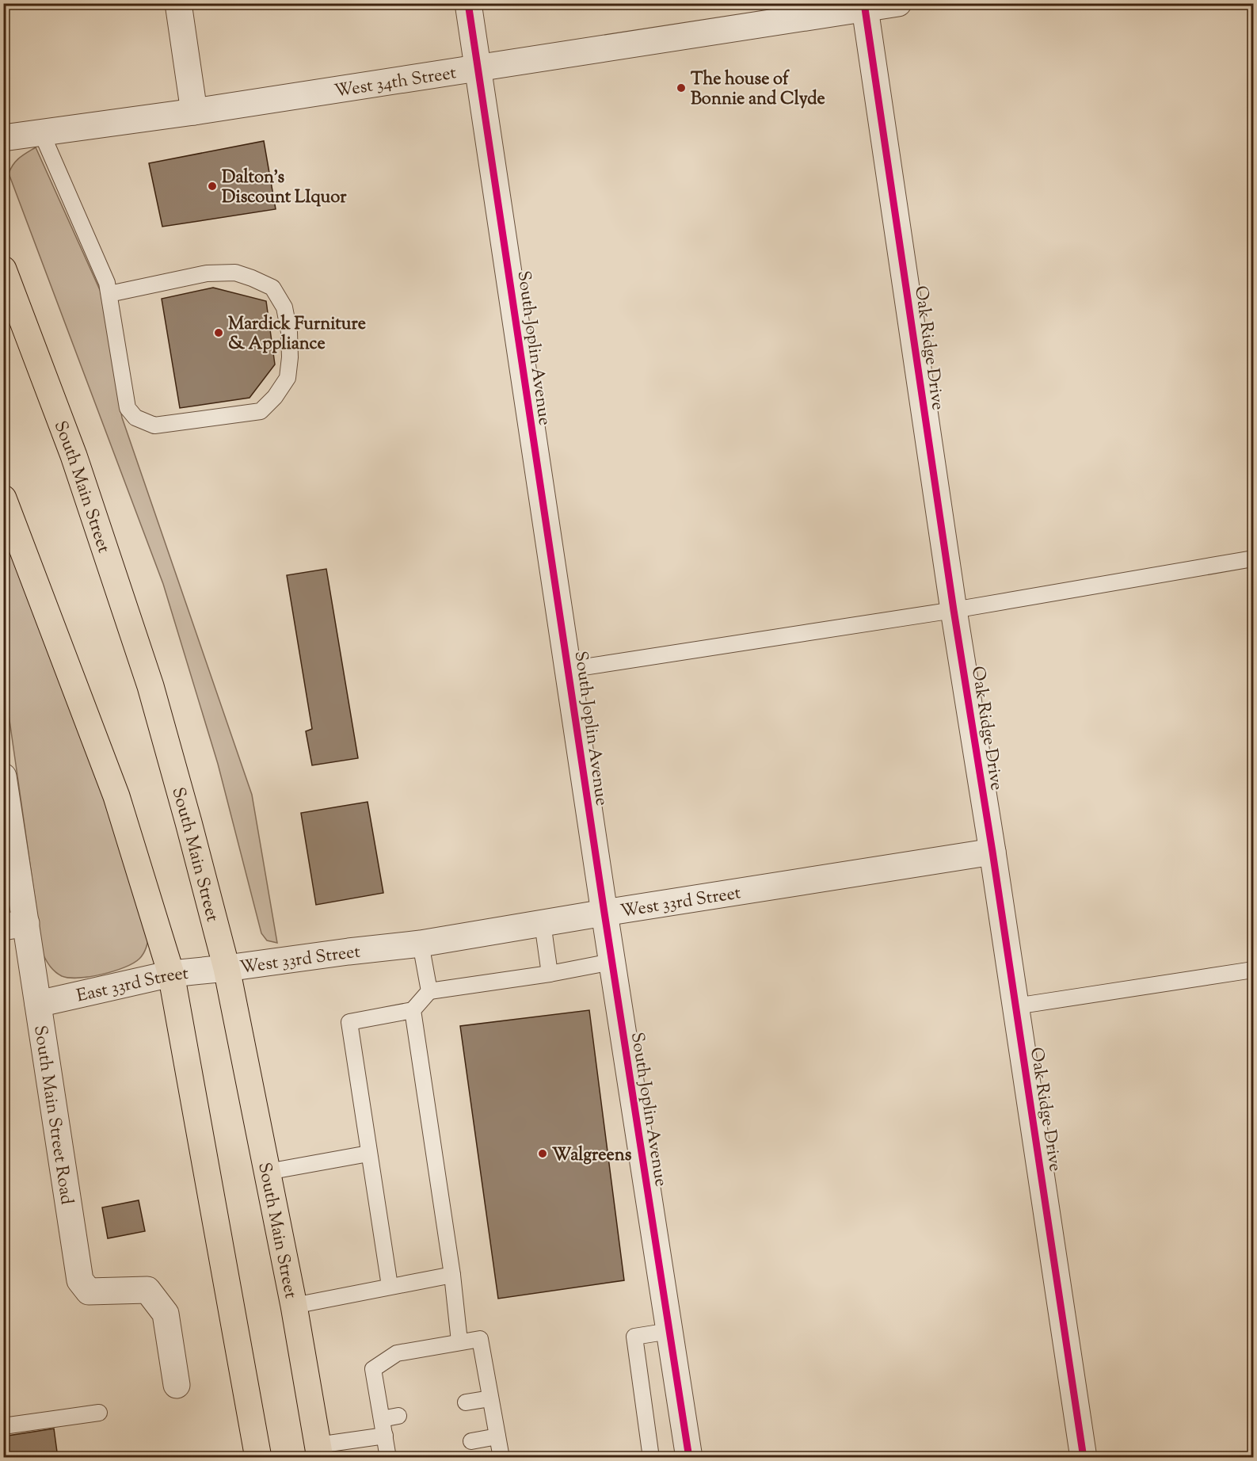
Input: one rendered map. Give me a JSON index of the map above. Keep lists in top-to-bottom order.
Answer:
{
  "streets": {
    "main road": ["South Main Street"],
    "street": [
      "West 34th Street",
      "South Joplin Avenue",
      "Oak Ridge Drive",
      "West 33rd Street",
      "East 33rd Street",
      "South Main Street Road"
    ]
  },
  "crossings": [
    ["West 34th Street", "South Joplin Avenue"],
    ["West 34th Street", "Oak Ridge Drive"],
    ["South Joplin Avenue", "West 33rd Street"],
    ["Oak Ridge Drive", "West 33rd Street"],
    ["South Main Street", "West 33rd Street"],
    ["South Main Street", "East 33rd Street"],
    ["West 33rd Street", "East 33rd Street"],
    ["East 33rd Street", "South Main Street Road"]
  ],
  "places": [
    "The house of Bonnie and Clyde",
    "Dalton's Discount LIquor",
    "Mardick Furniture & Appliance",
    "Walgreens"
  ]
}
